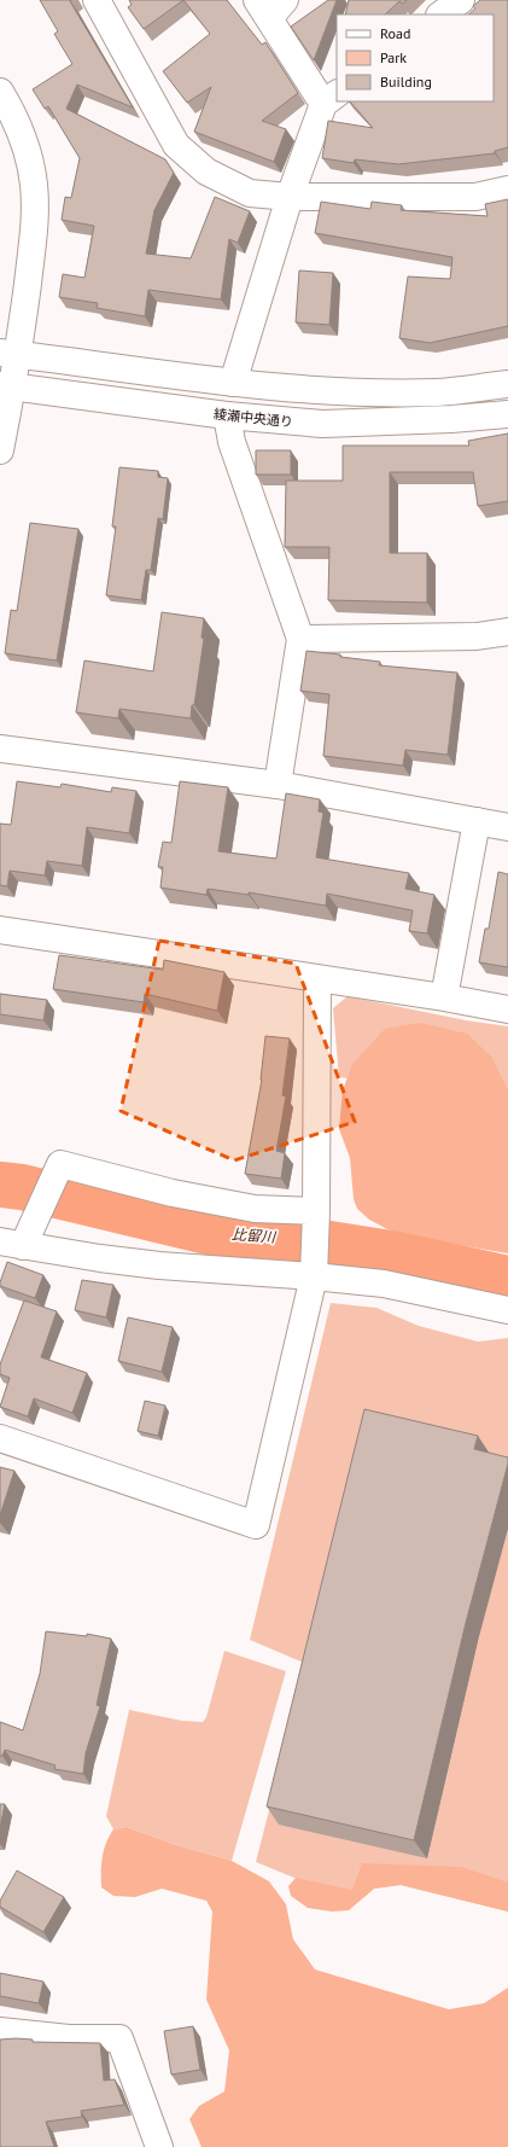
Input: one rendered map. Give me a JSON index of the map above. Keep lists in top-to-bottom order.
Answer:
{
  "streets": {
    "street": ["綾瀬中央通り"]
  },
  "water": ["比留川"],
  "legend": ["Road", "Park", "Building"]
}
